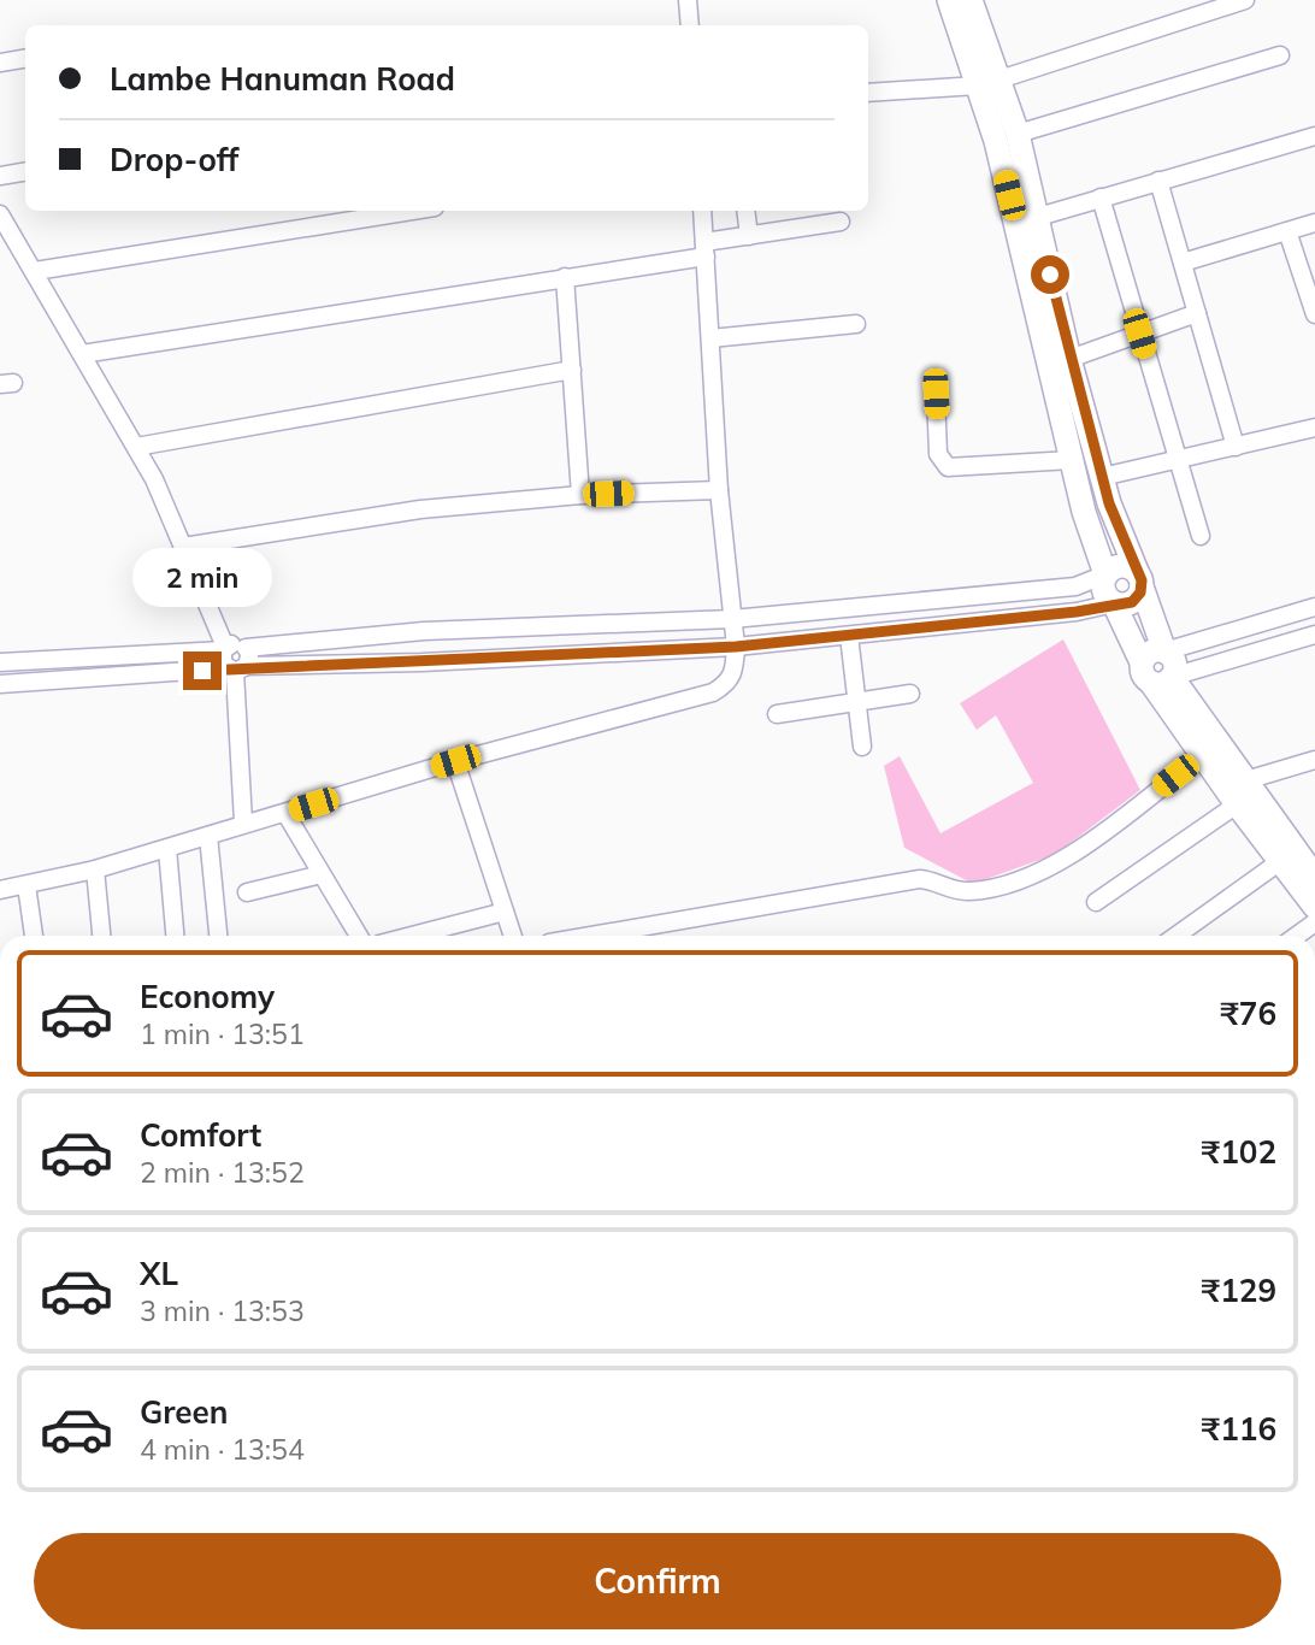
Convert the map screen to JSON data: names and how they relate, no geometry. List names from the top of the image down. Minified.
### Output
{"page":{"banner":["Lambe Hanuman Road","Drop-off"],"bubble":"2 min","list":[{"name":"Economy","note":"1 min · 13:51","value":"₹76"},{"name":"Comfort","note":"2 min · 13:52","value":"₹102"},{"name":"XL","note":"3 min · 13:53","value":"₹129"},{"name":"Green","note":"4 min · 13:54","value":"₹116"}],"buttons":"Confirm"}}
